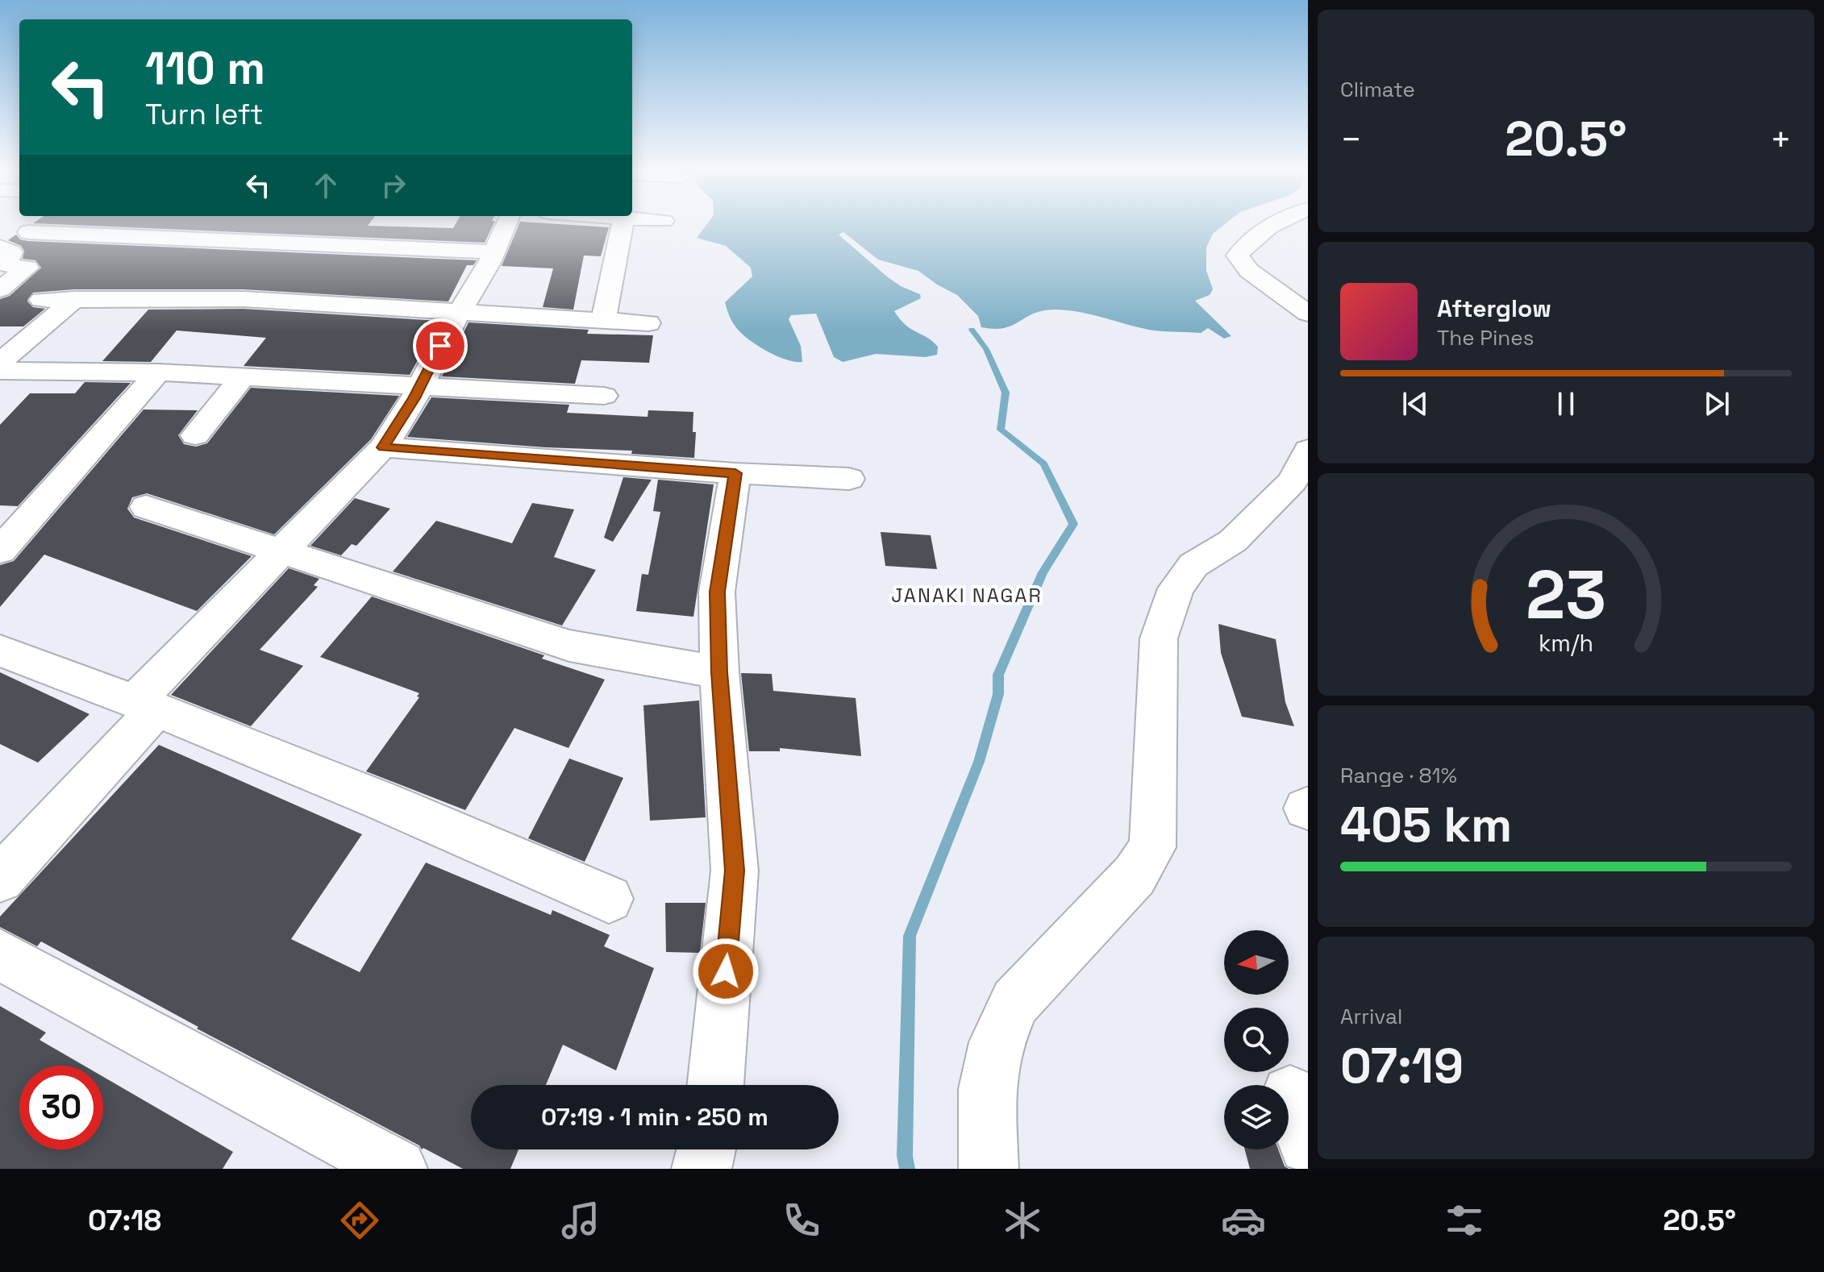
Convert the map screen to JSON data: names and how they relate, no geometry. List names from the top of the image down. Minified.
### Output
{"districts":["JANAKI NAGAR"],"north":"left","page":{"tile":["Climate",["Range · 81%","405 km"],["Arrival","07:19"]],"turn":["110 m","Turn left"],"heat":["−","20.5°","+"],"song":["Afterglow","The Pines"],"limit":"30","trip":"07:19 · 1 min · 250 m","tabs":["07:18","20.5°"],"gauge":["23","km/h"]}}
